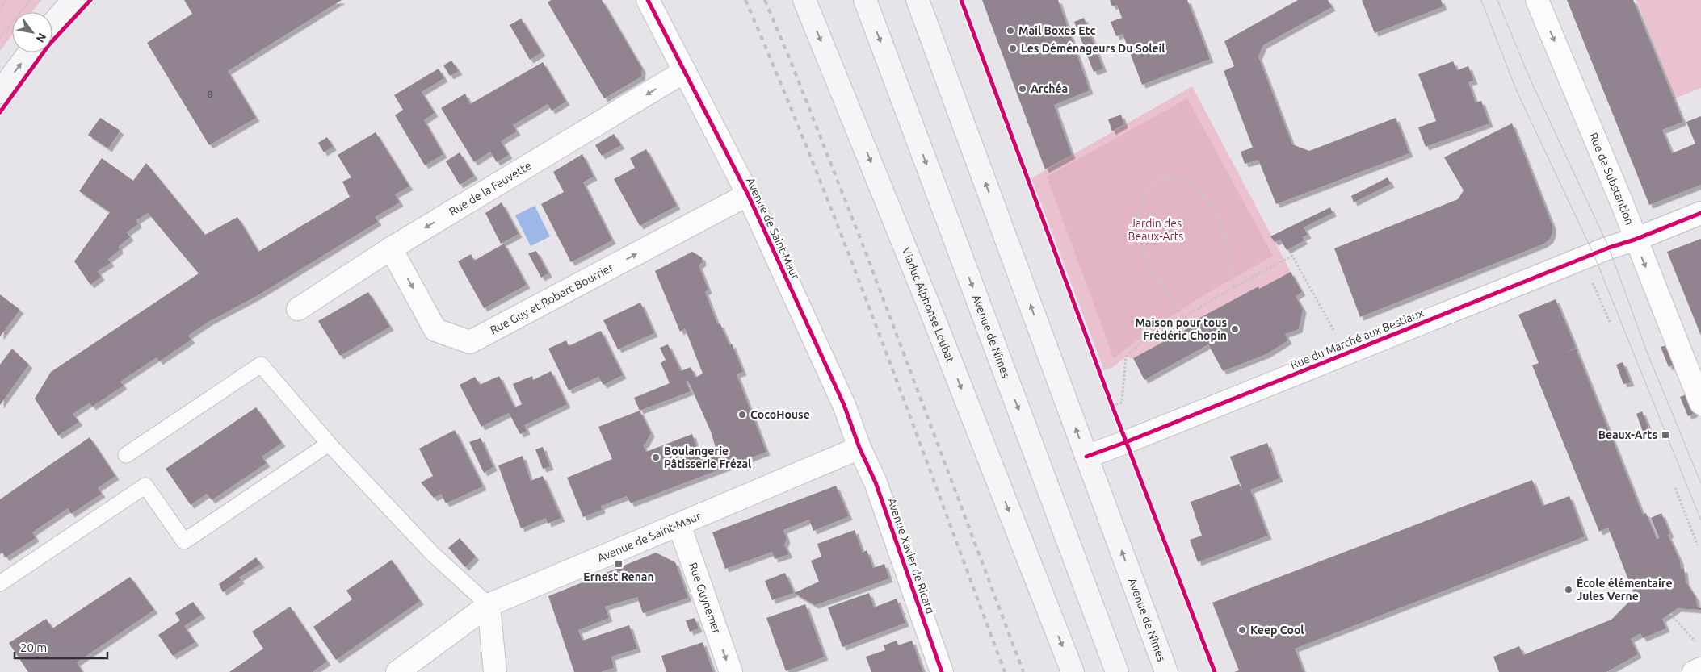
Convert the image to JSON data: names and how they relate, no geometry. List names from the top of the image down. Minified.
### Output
{"streets":{"main road":["Viaduc Alphonse Loubat","Avenue de Nîmes"],"street":["Rue de Substantion","Rue de la Fauvette","Avenue de Saint-Maur","Rue Guy et Robert Bourrier","Rue du Marché aux Bestiaux","Avenue Xavier de Ricard","Rue Guynemer"]},"crossings":[["Rue de Substantion","Rue du Marché aux Bestiaux"],["Rue de la Fauvette","Avenue de Saint-Maur"],["Rue de la Fauvette","Rue Guy et Robert Bourrier"],["Avenue de Saint-Maur","Rue Guy et Robert Bourrier"],["Avenue de Saint-Maur","Avenue Xavier de Ricard"],["Avenue de Saint-Maur","Rue Guynemer"],["Avenue de Nîmes","Rue du Marché aux Bestiaux"]],"one_way":["Rue de Substantion","Rue de la Fauvette","Rue Guy et Robert Bourrier","Viaduc Alphonse Loubat","Rue Guynemer"],"parks":["Jardin des Beaux-Arts"],"places":{"other":["Mail Boxes Etc","Les Déménageurs Du Soleil","Archéa","Maison pour tous Frédéric Chopin","CocoHouse","Boulangerie Pâtisserie Frézal","École élémentaire Jules Verne","Keep Cool"],"transit":["Beaux-Arts","Ernest Renan"]},"house_numbers":["8"],"scale_bar":"20 m","north":"bottom right"}
